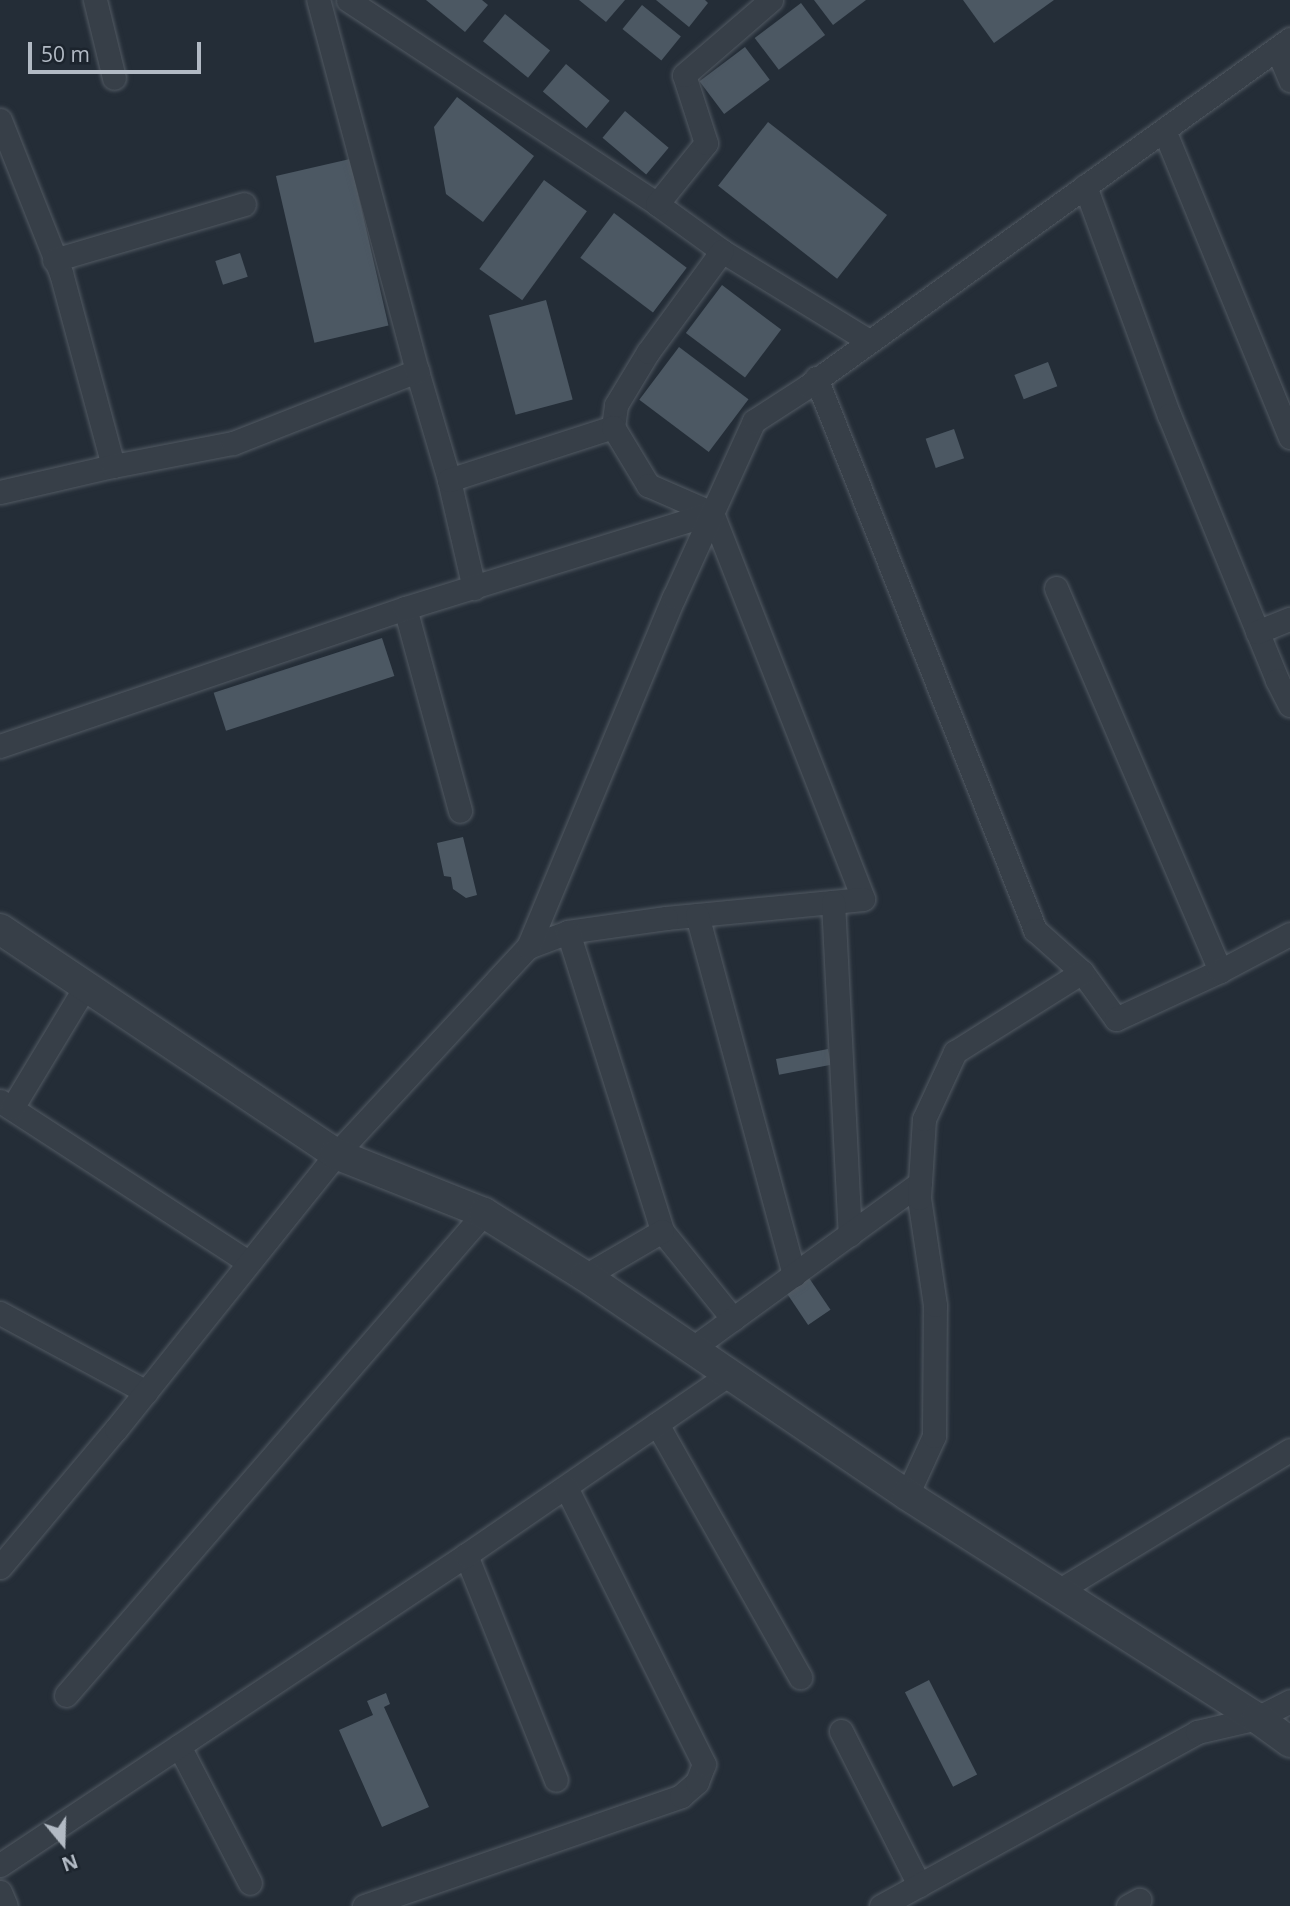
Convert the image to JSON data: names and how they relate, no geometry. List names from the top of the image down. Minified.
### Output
{"scale_bar":"50 m","north":"bottom"}
